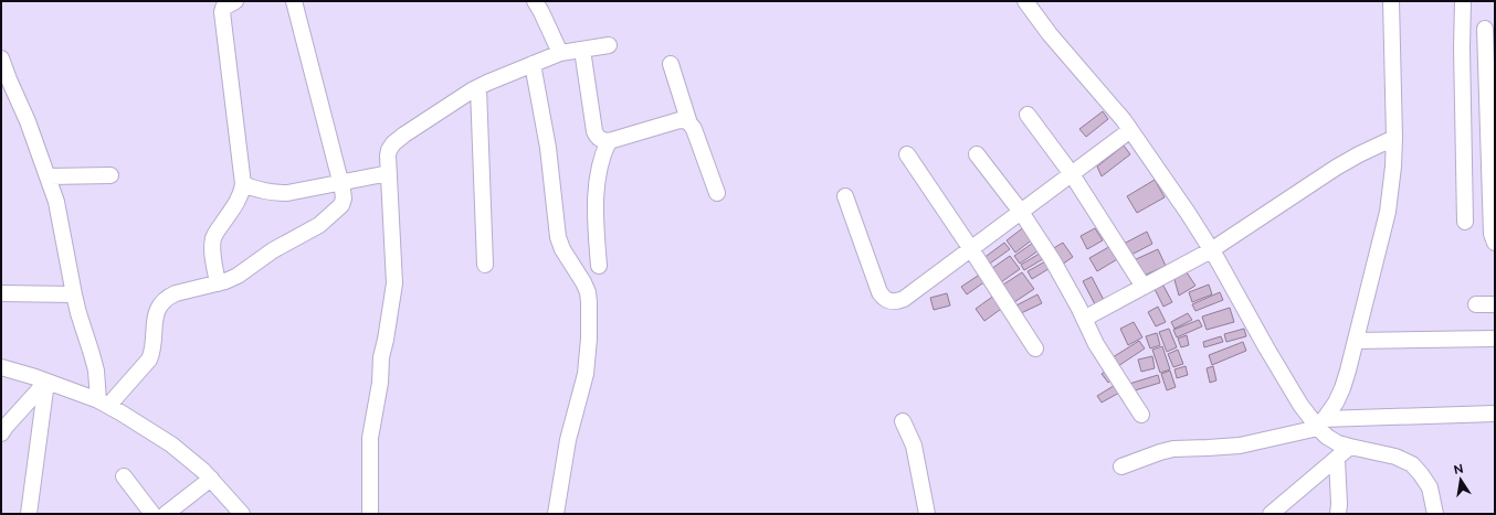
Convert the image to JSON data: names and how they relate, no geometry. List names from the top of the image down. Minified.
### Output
{"north":"top"}
